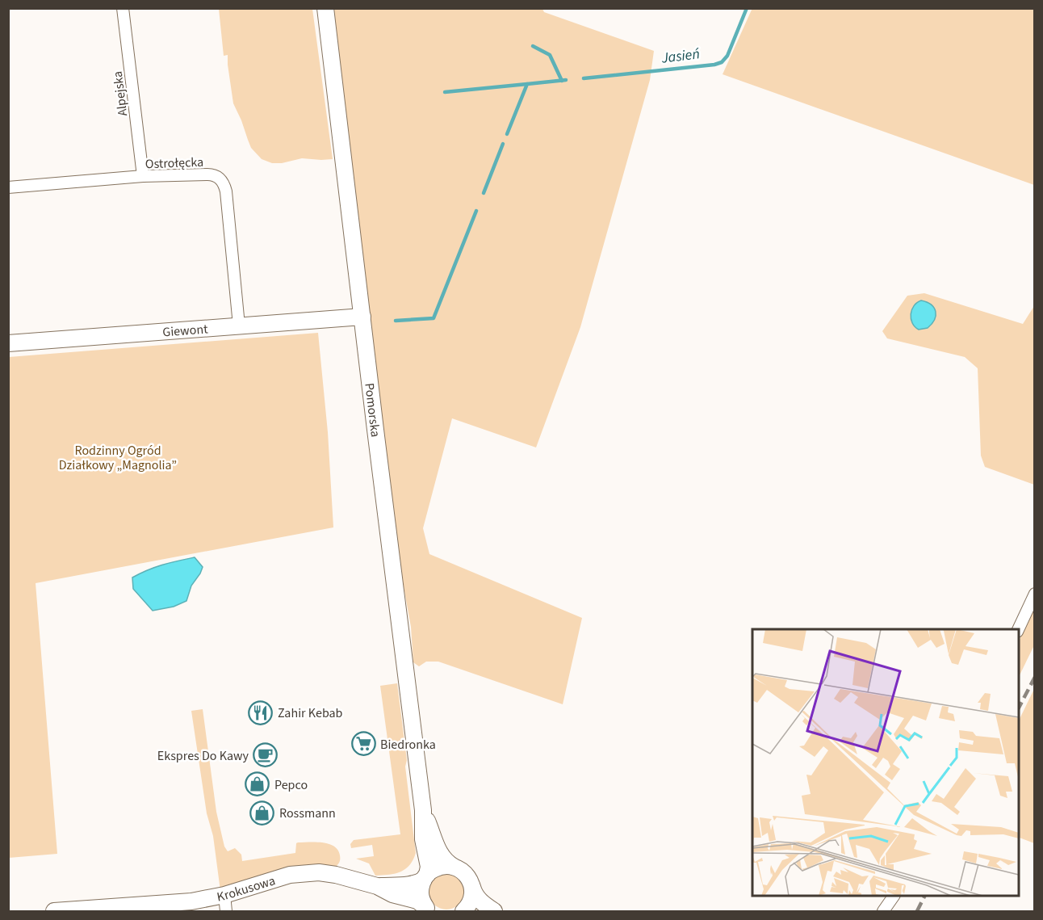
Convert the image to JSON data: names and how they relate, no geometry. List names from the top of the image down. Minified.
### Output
{"streets":{"street":["Alpejska","Ostrołęcka","Giewont","Pomorska","Krokusowa"]},"crossings":[["Alpejska","Ostrołęcka"],["Ostrołęcka","Giewont"],["Giewont","Pomorska"],["Pomorska","Krokusowa"]],"water":["Jasień"],"parks":["Rodzinny Ogród Działkowy „Magnolia”"],"places":{"restaurant":["Zahir Kebab"],"supermarket":["Biedronka"],"cafe":["Ekspres Do Kawy"],"shop":["Pepco","Rossmann"]}}
